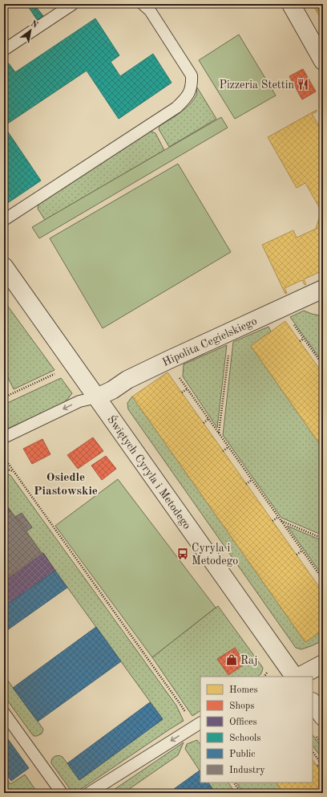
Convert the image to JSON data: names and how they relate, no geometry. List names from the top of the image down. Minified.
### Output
{"streets":{"street":["Hipolita Cegielskiego","Świętych Cyryla i Metodego"]},"crossings":[["Hipolita Cegielskiego","Świętych Cyryla i Metodego"]],"districts":["Osiedle Piastowskie"],"places":{"restaurant":["Pizzeria Stettin"],"bus stop":["Cyryla i Metodego"],"shop":["Raj"]},"legend":["Homes","Shops","Offices","Schools","Public","Industry"],"north":"top right"}
